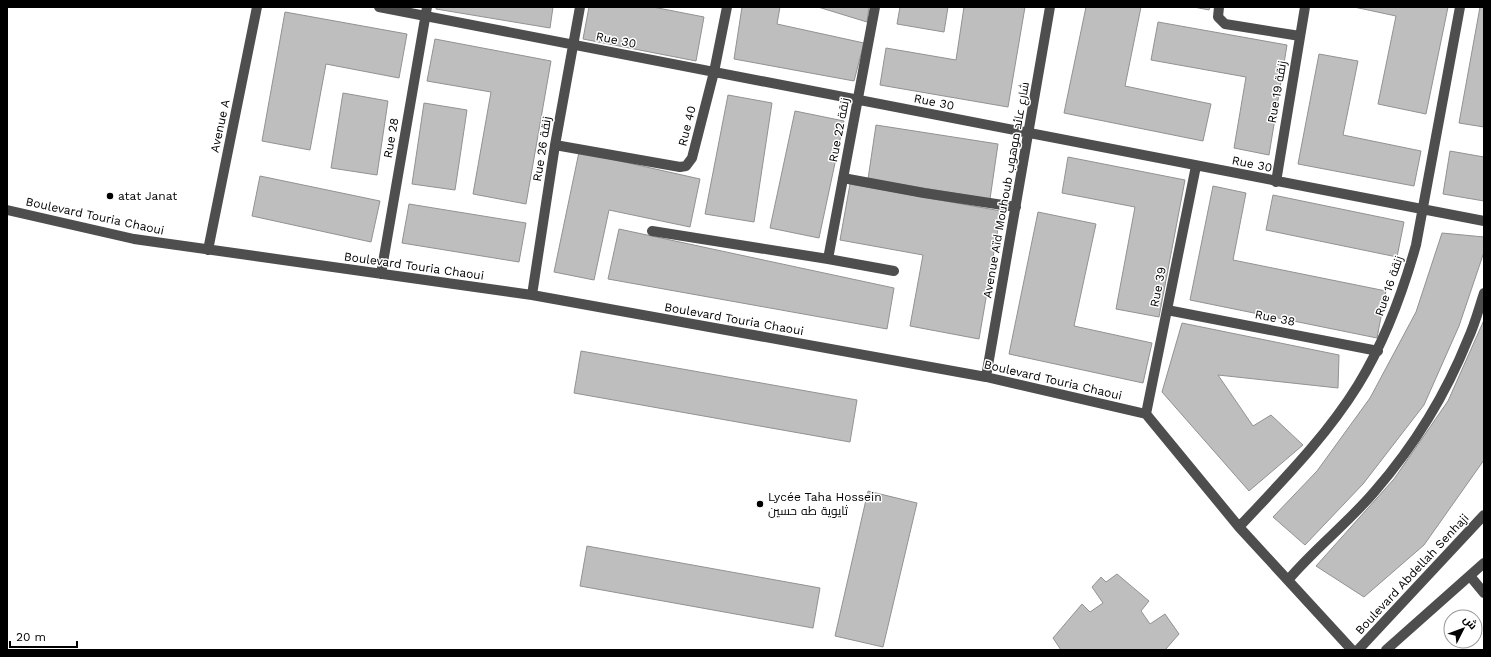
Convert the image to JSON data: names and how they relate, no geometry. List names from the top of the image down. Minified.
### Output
{"streets":{"street":["Rue 30","Rue 19 زنقة","Avenue A","Rue 40","Rue 22 زنقة","Rue 28","Rue 26 زنقة","Avenue Aïd Mouhoub شارع عائد موهوب","Boulevard Touria Chaoui","Rue 16 زنقة","Rue 39","Rue 38","Boulevard Abdellah Senhaji"]},"crossings":[["Rue 30","Rue 19 زنقة"],["Rue 30","Rue 40"],["Rue 30","Rue 22 زنقة"],["Rue 30","Rue 28"],["Rue 30","Rue 26 زنقة"],["Rue 30","Avenue Aïd Mouhoub شارع عائد موهوب"],["Rue 30","Rue 16 زنقة"],["Rue 30","Rue 39"],["Avenue A","Boulevard Touria Chaoui"],["Rue 40","Rue 26 زنقة"],["Rue 28","Boulevard Touria Chaoui"],["Rue 26 زنقة","Boulevard Touria Chaoui"],["Avenue Aïd Mouhoub شارع عائد موهوب","Boulevard Touria Chaoui"],["Boulevard Touria Chaoui","Rue 39"],["Rue 16 زنقة","Rue 38"],["Rue 39","Rue 38"]],"places":["atat Janat","Lycée Taha Hossein ثايوية طه حسين"],"scale_bar":"20 m","north":"top right"}
